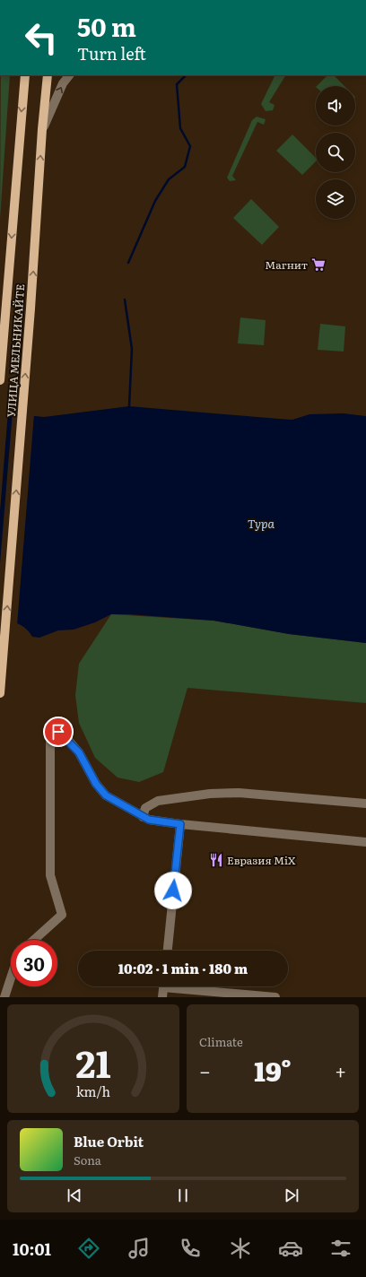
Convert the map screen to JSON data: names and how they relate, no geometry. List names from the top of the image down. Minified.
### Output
{"streets":{"main road":["УЛИЦА МЕЛЬНИКАЙТЕ"]},"water":["Тура"],"places":{"supermarket":["Магнит"],"restaurant":["Евразия MiX"]},"page":{"turn":["50 m","Turn left"],"limit":"30","trip":"10:02 · 1 min · 180 m","tile":"Climate","heat":["−","19°","+"],"song":["Blue Orbit","Sona"],"tabs":"10:01","gauge":["21","km/h"]}}
